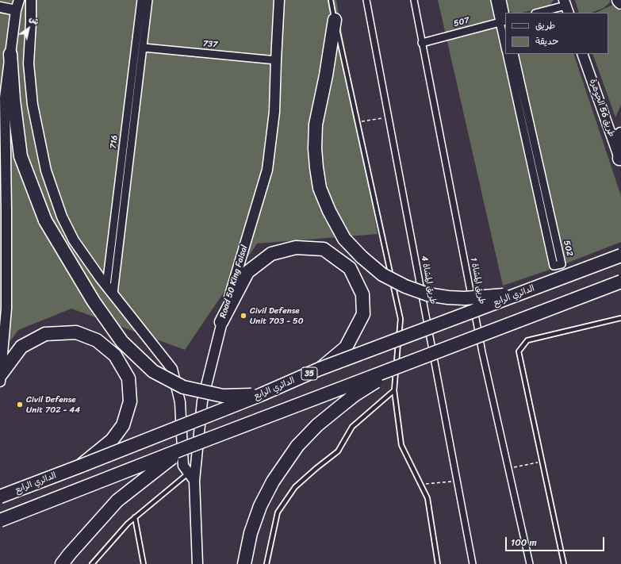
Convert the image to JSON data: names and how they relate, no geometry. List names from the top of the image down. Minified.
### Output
{"streets":{"highway":["الدائري الرابع","35"],"main road":["طريق 56 الجوهرة","Road 50 King Faisal"],"street":["507","737","716","502","طريق المشاة 4","طريق المشاة 1"]},"crossings":[["507","502"],["507","طريق المشاة 1"],["737","Road 50 King Faisal"]],"places":["Civil Defense Unit 703 - 50","Civil Defense Unit 702 - 44"],"legend":["طريق","حديقة"],"scale_bar":"100 m","north":"top right"}
